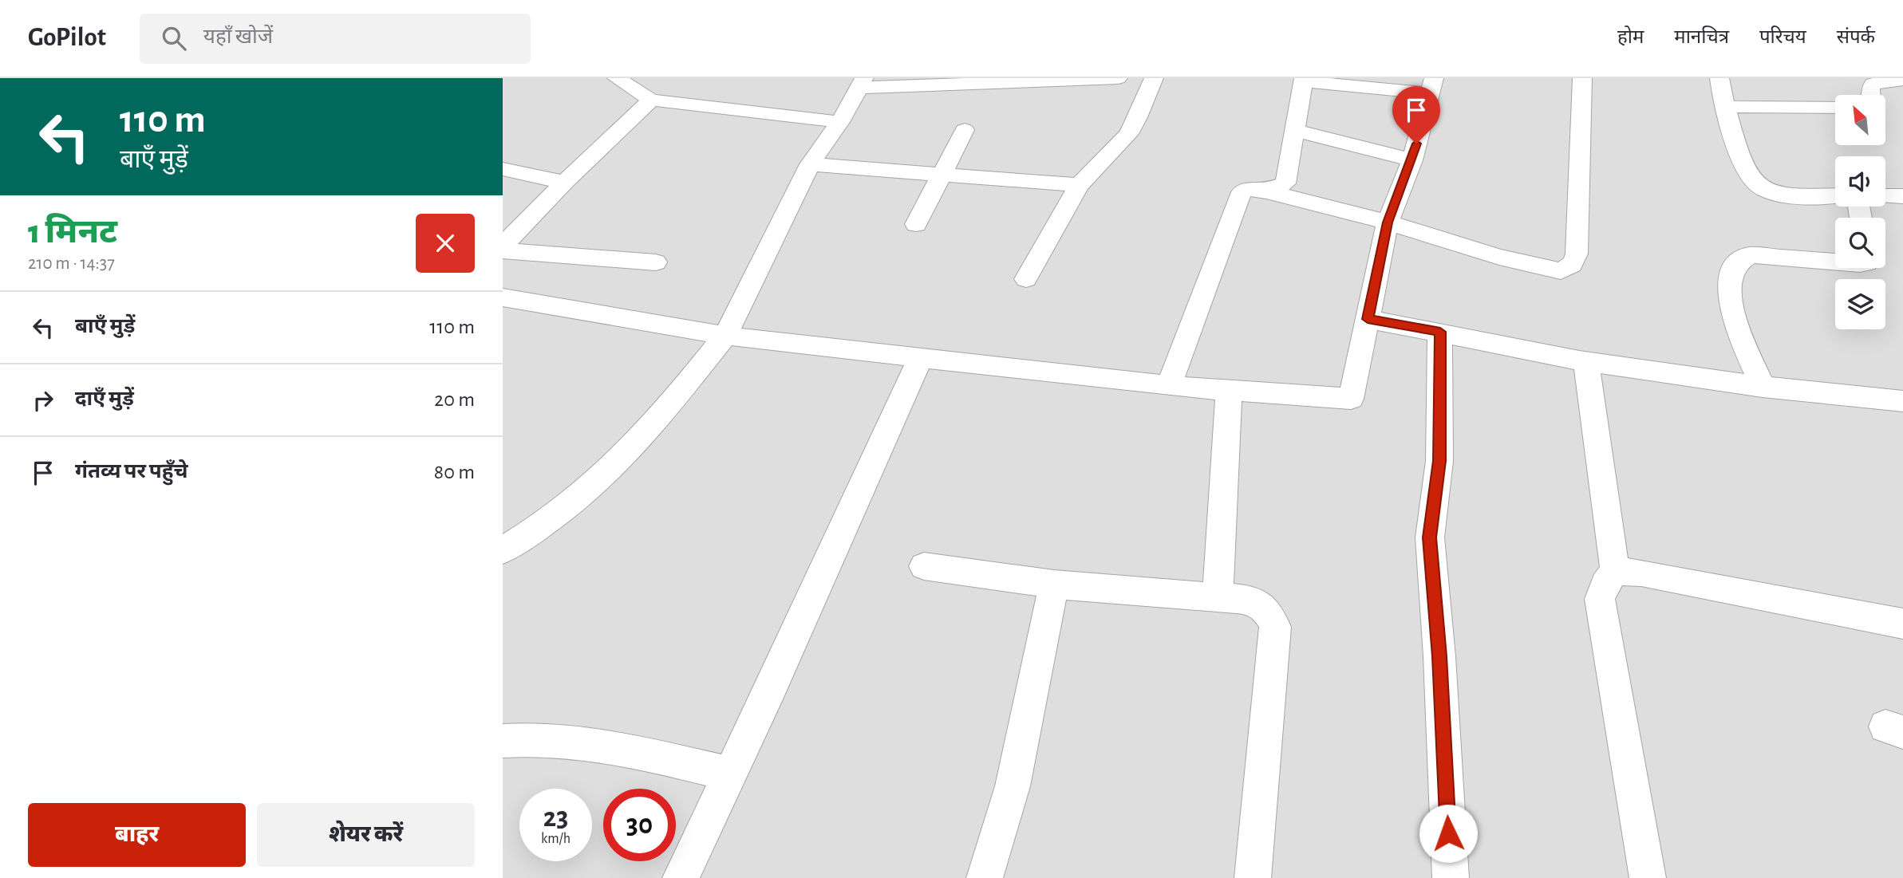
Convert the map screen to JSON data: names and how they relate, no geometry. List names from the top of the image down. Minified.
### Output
{"north":"top left","page":{"header":"GoPilot","search":"यहाँ खोजें","nav":["होम","मानचित्र","परिचय","संपर्क"],"turn":["110 m","बाएँ मुड़ें"],"heading":["1 मिनट","210 m · 14:37"],"list":[{"name":"बाएँ मुड़ें","value":"110 m"},{"name":"दाएँ मुड़ें","value":"20 m"},{"name":"गंतव्य पर पहुँचे","value":"80 m"}],"speed":"23 km/h","limit":"30","buttons":["बाहर","शेयर करें"]}}
